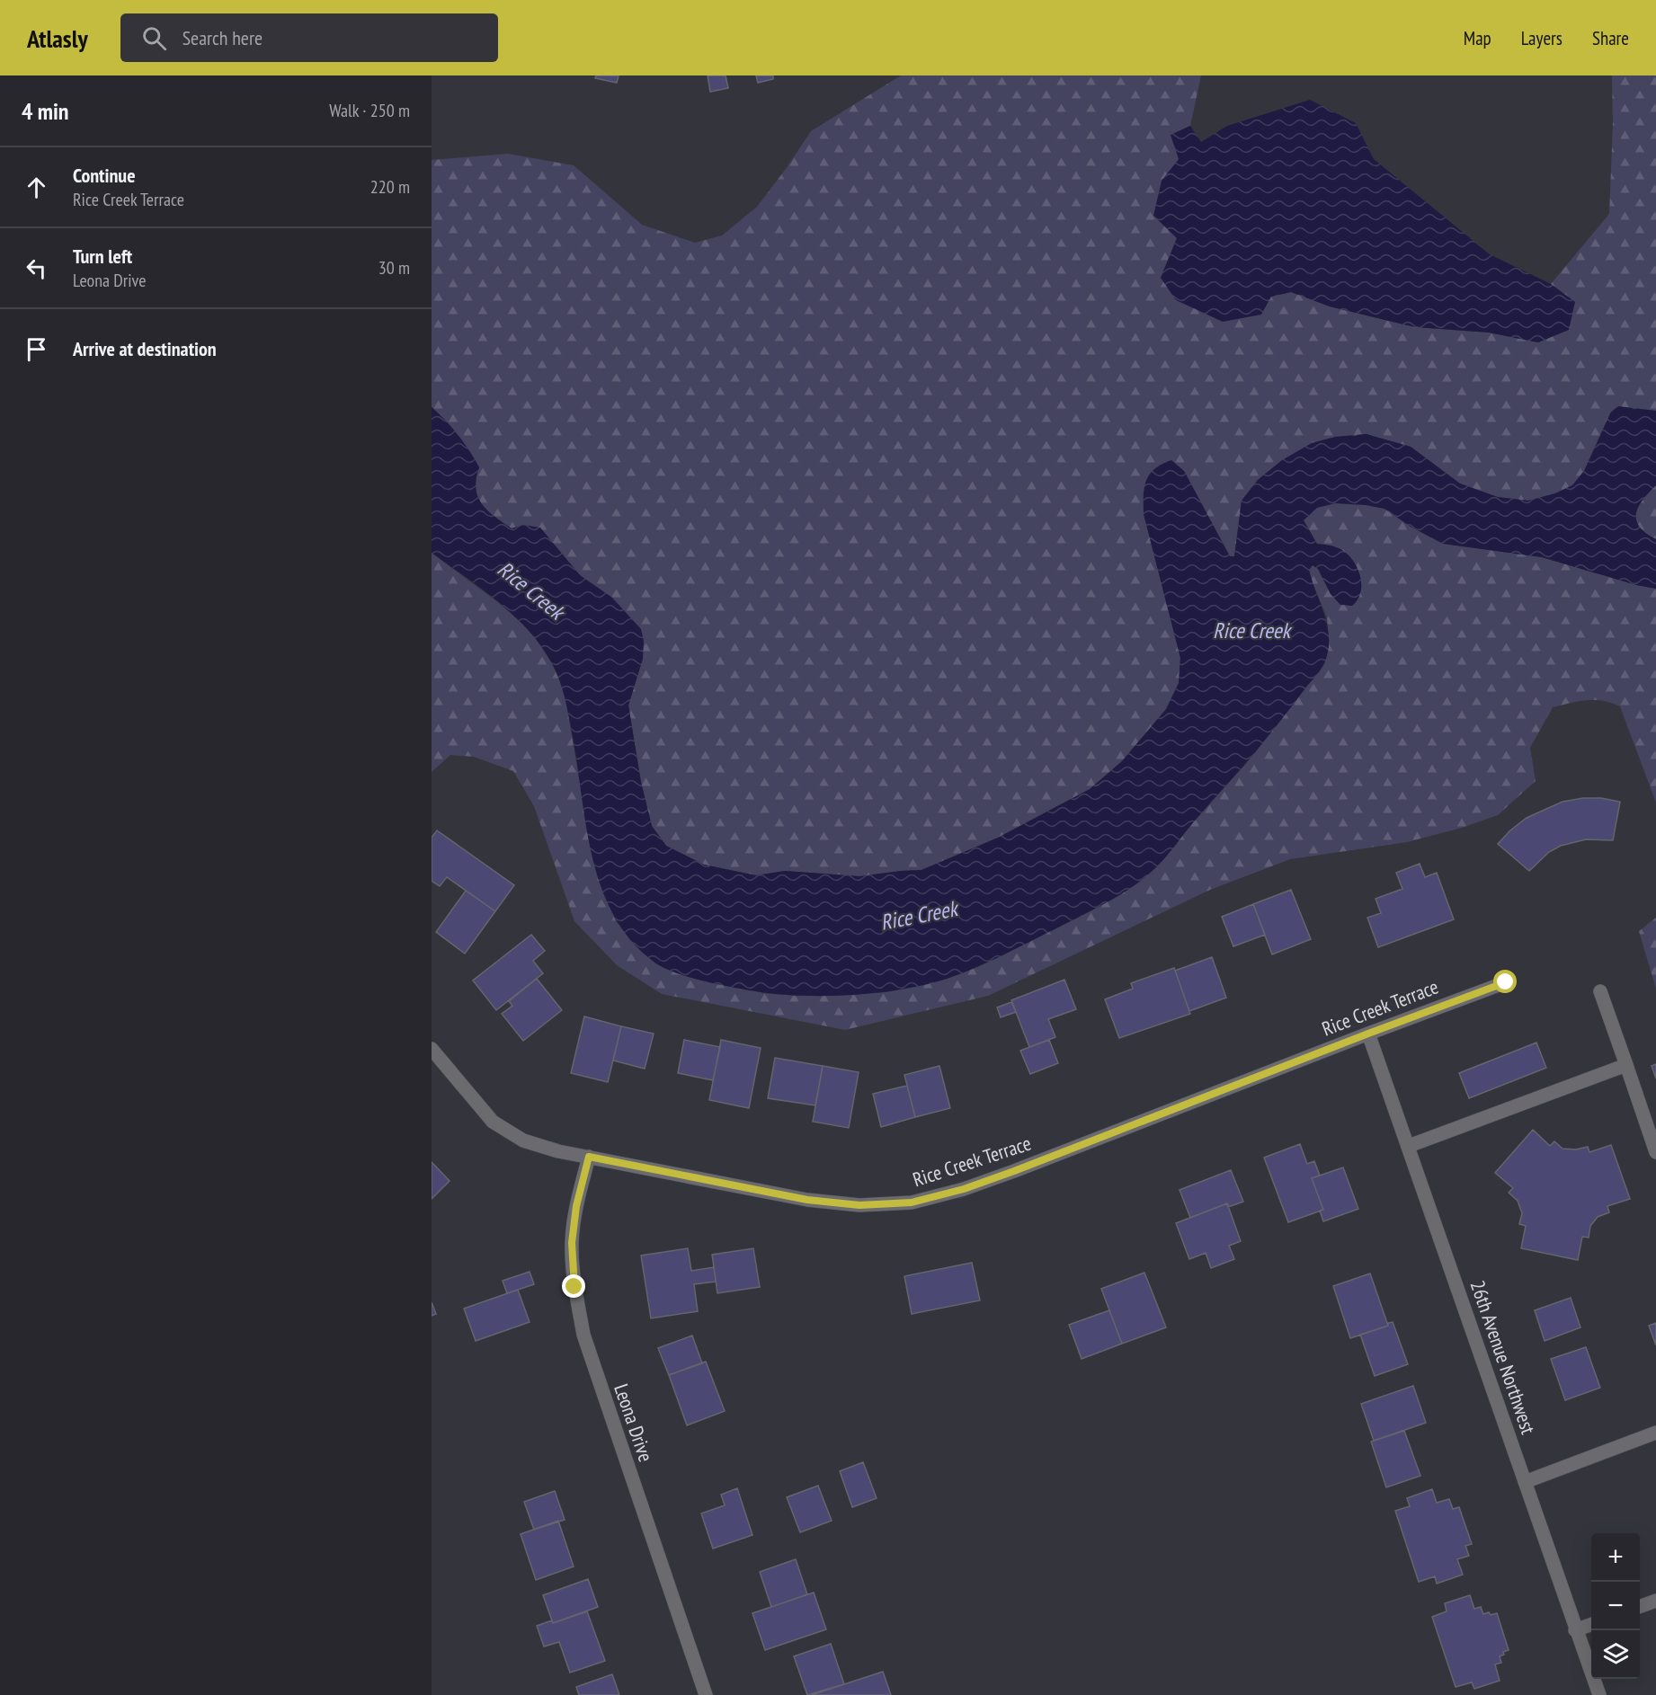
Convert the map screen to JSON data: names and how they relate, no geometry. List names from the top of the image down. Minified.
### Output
{"streets":{"street":["Rice Creek Terrace","26th Avenue Northwest","Leona Drive"]},"crossings":[["Rice Creek Terrace","26th Avenue Northwest"],["Rice Creek Terrace","Leona Drive"]],"water":["Rice Creek"],"page":{"header":"Atlasly","search":"Search here","nav":["Map","Layers","Share"],"heading":["4 min","Walk · 250 m"],"list":[["Continue","Rice Creek Terrace","220 m"],["Turn left","Leona Drive","30 m"],"Arrive at destination"],"map_buttons":["+","−"]}}
